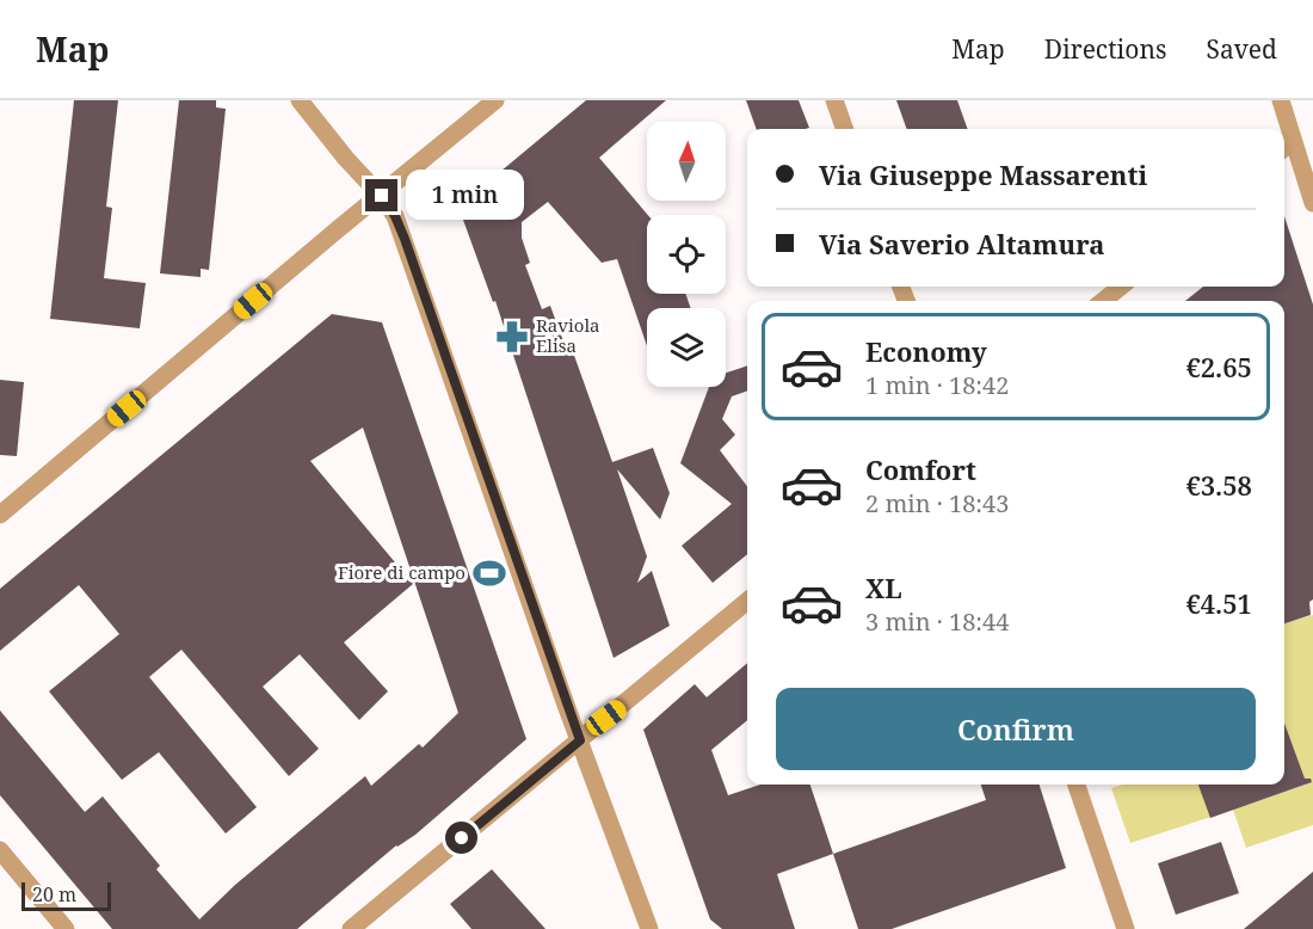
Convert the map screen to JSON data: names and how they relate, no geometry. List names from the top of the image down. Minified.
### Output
{"places":{"pharmacy":["Raviola Elisa"],"sports":["Fiore di campo"]},"scale_bar":"20 m","north":"top","page":{"header":"Map","nav":["Map","Directions","Saved"],"banner":["Via Giuseppe Massarenti","Via Saverio Altamura"],"bubble":"1 min","list":[{"name":"Economy","note":"1 min · 18:42","value":"€2.65"},{"name":"Comfort","note":"2 min · 18:43","value":"€3.58"},{"name":"XL","note":"3 min · 18:44","value":"€4.51"}],"buttons":"Confirm","scale":"20 m"}}
